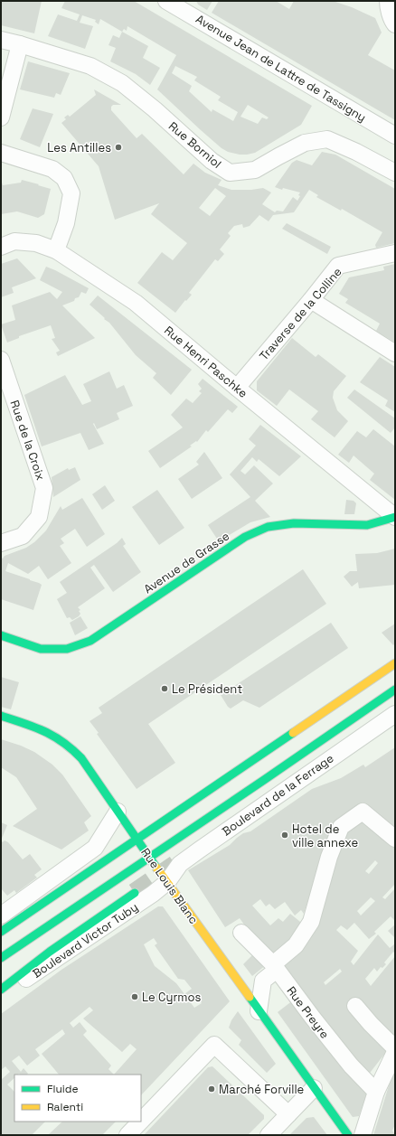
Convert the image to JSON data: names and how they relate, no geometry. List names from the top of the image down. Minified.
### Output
{"streets":{"main road":["Avenue de Grasse","Rue Louis Blanc"],"street":["Avenue Jean de Lattre de Tassigny","Rue Borniol","Traverse de la Colline","Rue Henri Paschke","Rue de la Croix","Boulevard de la Ferrage","Boulevard Victor Tuby","Rue Preyre"]},"crossings":[["Traverse de la Colline","Rue Henri Paschke"],["Rue Henri Paschke","Avenue de Grasse"],["Boulevard de la Ferrage","Rue Louis Blanc"],["Boulevard de la Ferrage","Boulevard Victor Tuby"],["Rue Louis Blanc","Boulevard Victor Tuby"]],"places":["Les Antilles","Le Président","Hotel de ville annexe","Le Cyrmos","Marché Forville"],"legend":["Fluide","Ralenti"]}
